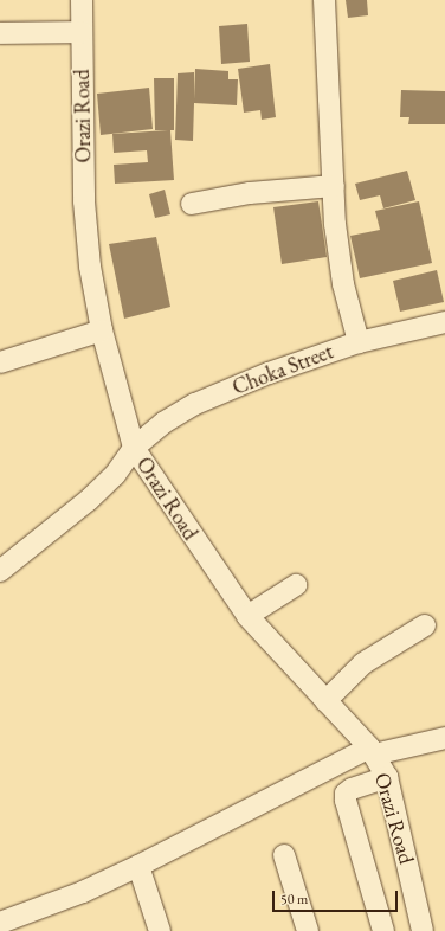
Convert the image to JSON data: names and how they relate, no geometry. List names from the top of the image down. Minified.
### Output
{"streets":{"street":["Orazi Road","Choka Street"]},"crossings":[["Orazi Road","Choka Street"]],"scale_bar":"50 m"}
